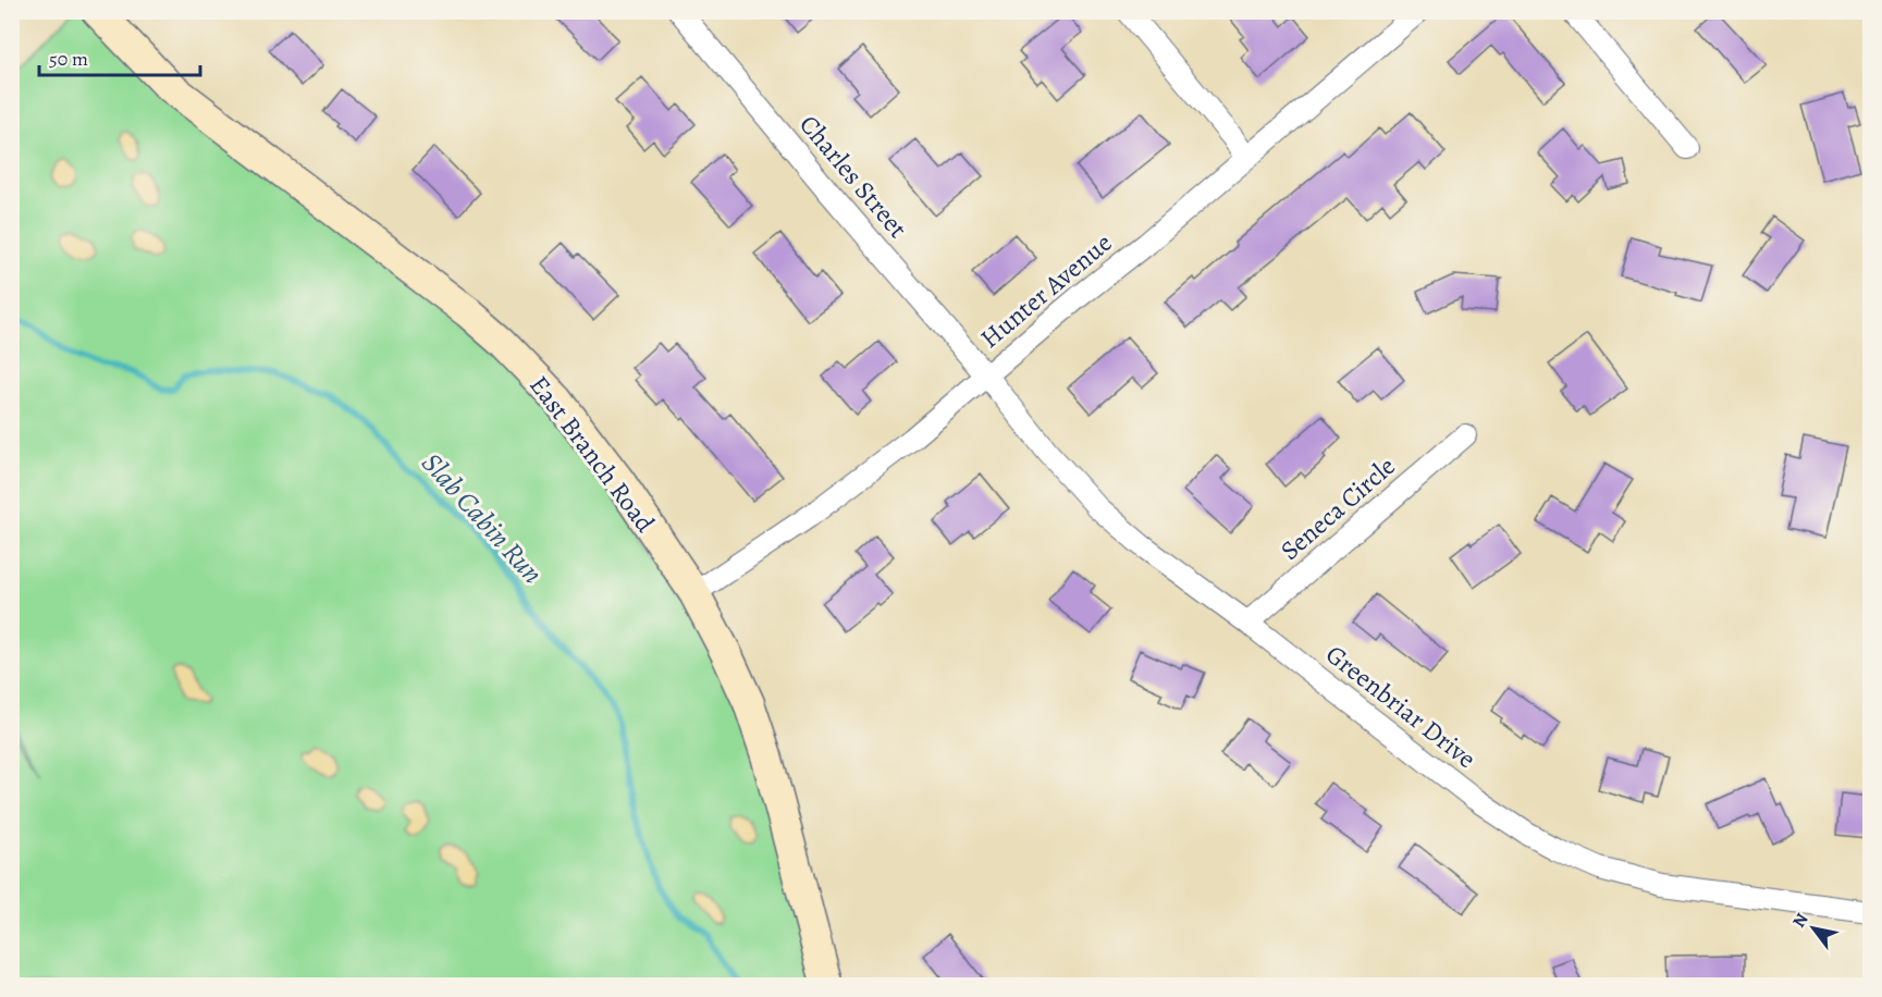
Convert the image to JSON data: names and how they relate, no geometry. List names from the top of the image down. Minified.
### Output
{"streets":{"main road":["East Branch Road"],"street":["Charles Street","Hunter Avenue","Seneca Circle","Greenbriar Drive"]},"crossings":[["Charles Street","Hunter Avenue"],["Charles Street","Greenbriar Drive"],["Hunter Avenue","East Branch Road"],["Hunter Avenue","Greenbriar Drive"],["Seneca Circle","Greenbriar Drive"]],"water":["Slab Cabin Run"],"scale_bar":"50 m","north":"top left"}
